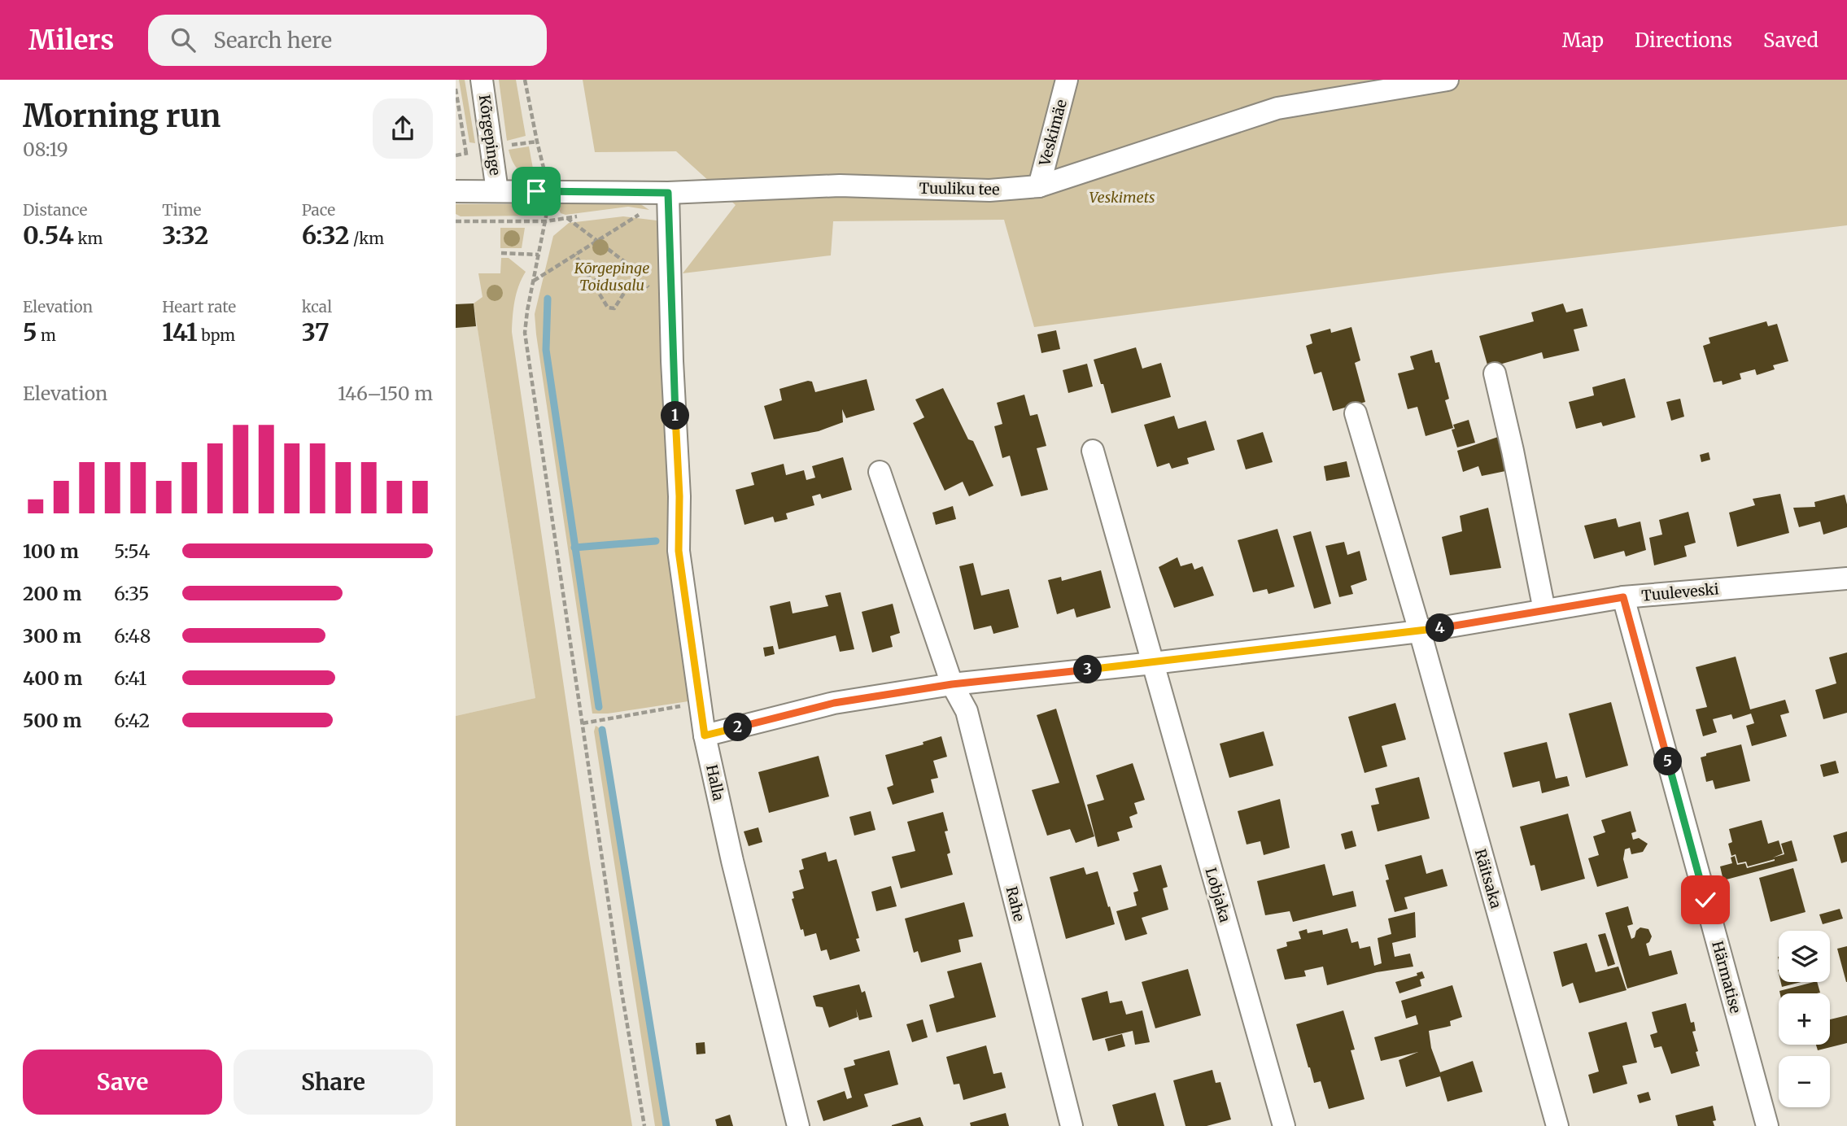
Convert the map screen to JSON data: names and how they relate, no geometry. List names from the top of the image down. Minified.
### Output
{"streets":{"street":["Veskimäe","Kõrgepinge","Tuuliku tee","Tuuleveski","Halla","Räitsaka","Lobjaka","Rahe","Härmatise"]},"crossings":[["Veskimäe","Tuuliku tee"],["Kõrgepinge","Tuuliku tee"],["Tuuliku tee","Halla"],["Tuuleveski","Halla"],["Tuuleveski","Räitsaka"],["Tuuleveski","Lobjaka"],["Tuuleveski","Rahe"],["Tuuleveski","Härmatise"]],"parks":["Veskimets","Kõrgepinge Toidusalu"],"page":{"header":"Milers","search":"Search here","nav":["Map","Directions","Saved"],"heading":["Morning run","08:19"],"stats":[["Distance","0.54 km"],["Time","3:32"],["Pace","6:32 /km"],["Elevation","5 m"],["Heart rate","141 bpm"],["kcal","37"]],"chart":["Elevation","146–150 m"],"pins":["1","4","3","2","5"],"list":[{"name":"100 m","note":"5:54"},{"name":"200 m","note":"6:35"},{"name":"300 m","note":"6:48"},{"name":"400 m","note":"6:41"},{"name":"500 m","note":"6:42"}],"map_buttons":["+","−"],"buttons":["Save","Share"]}}
